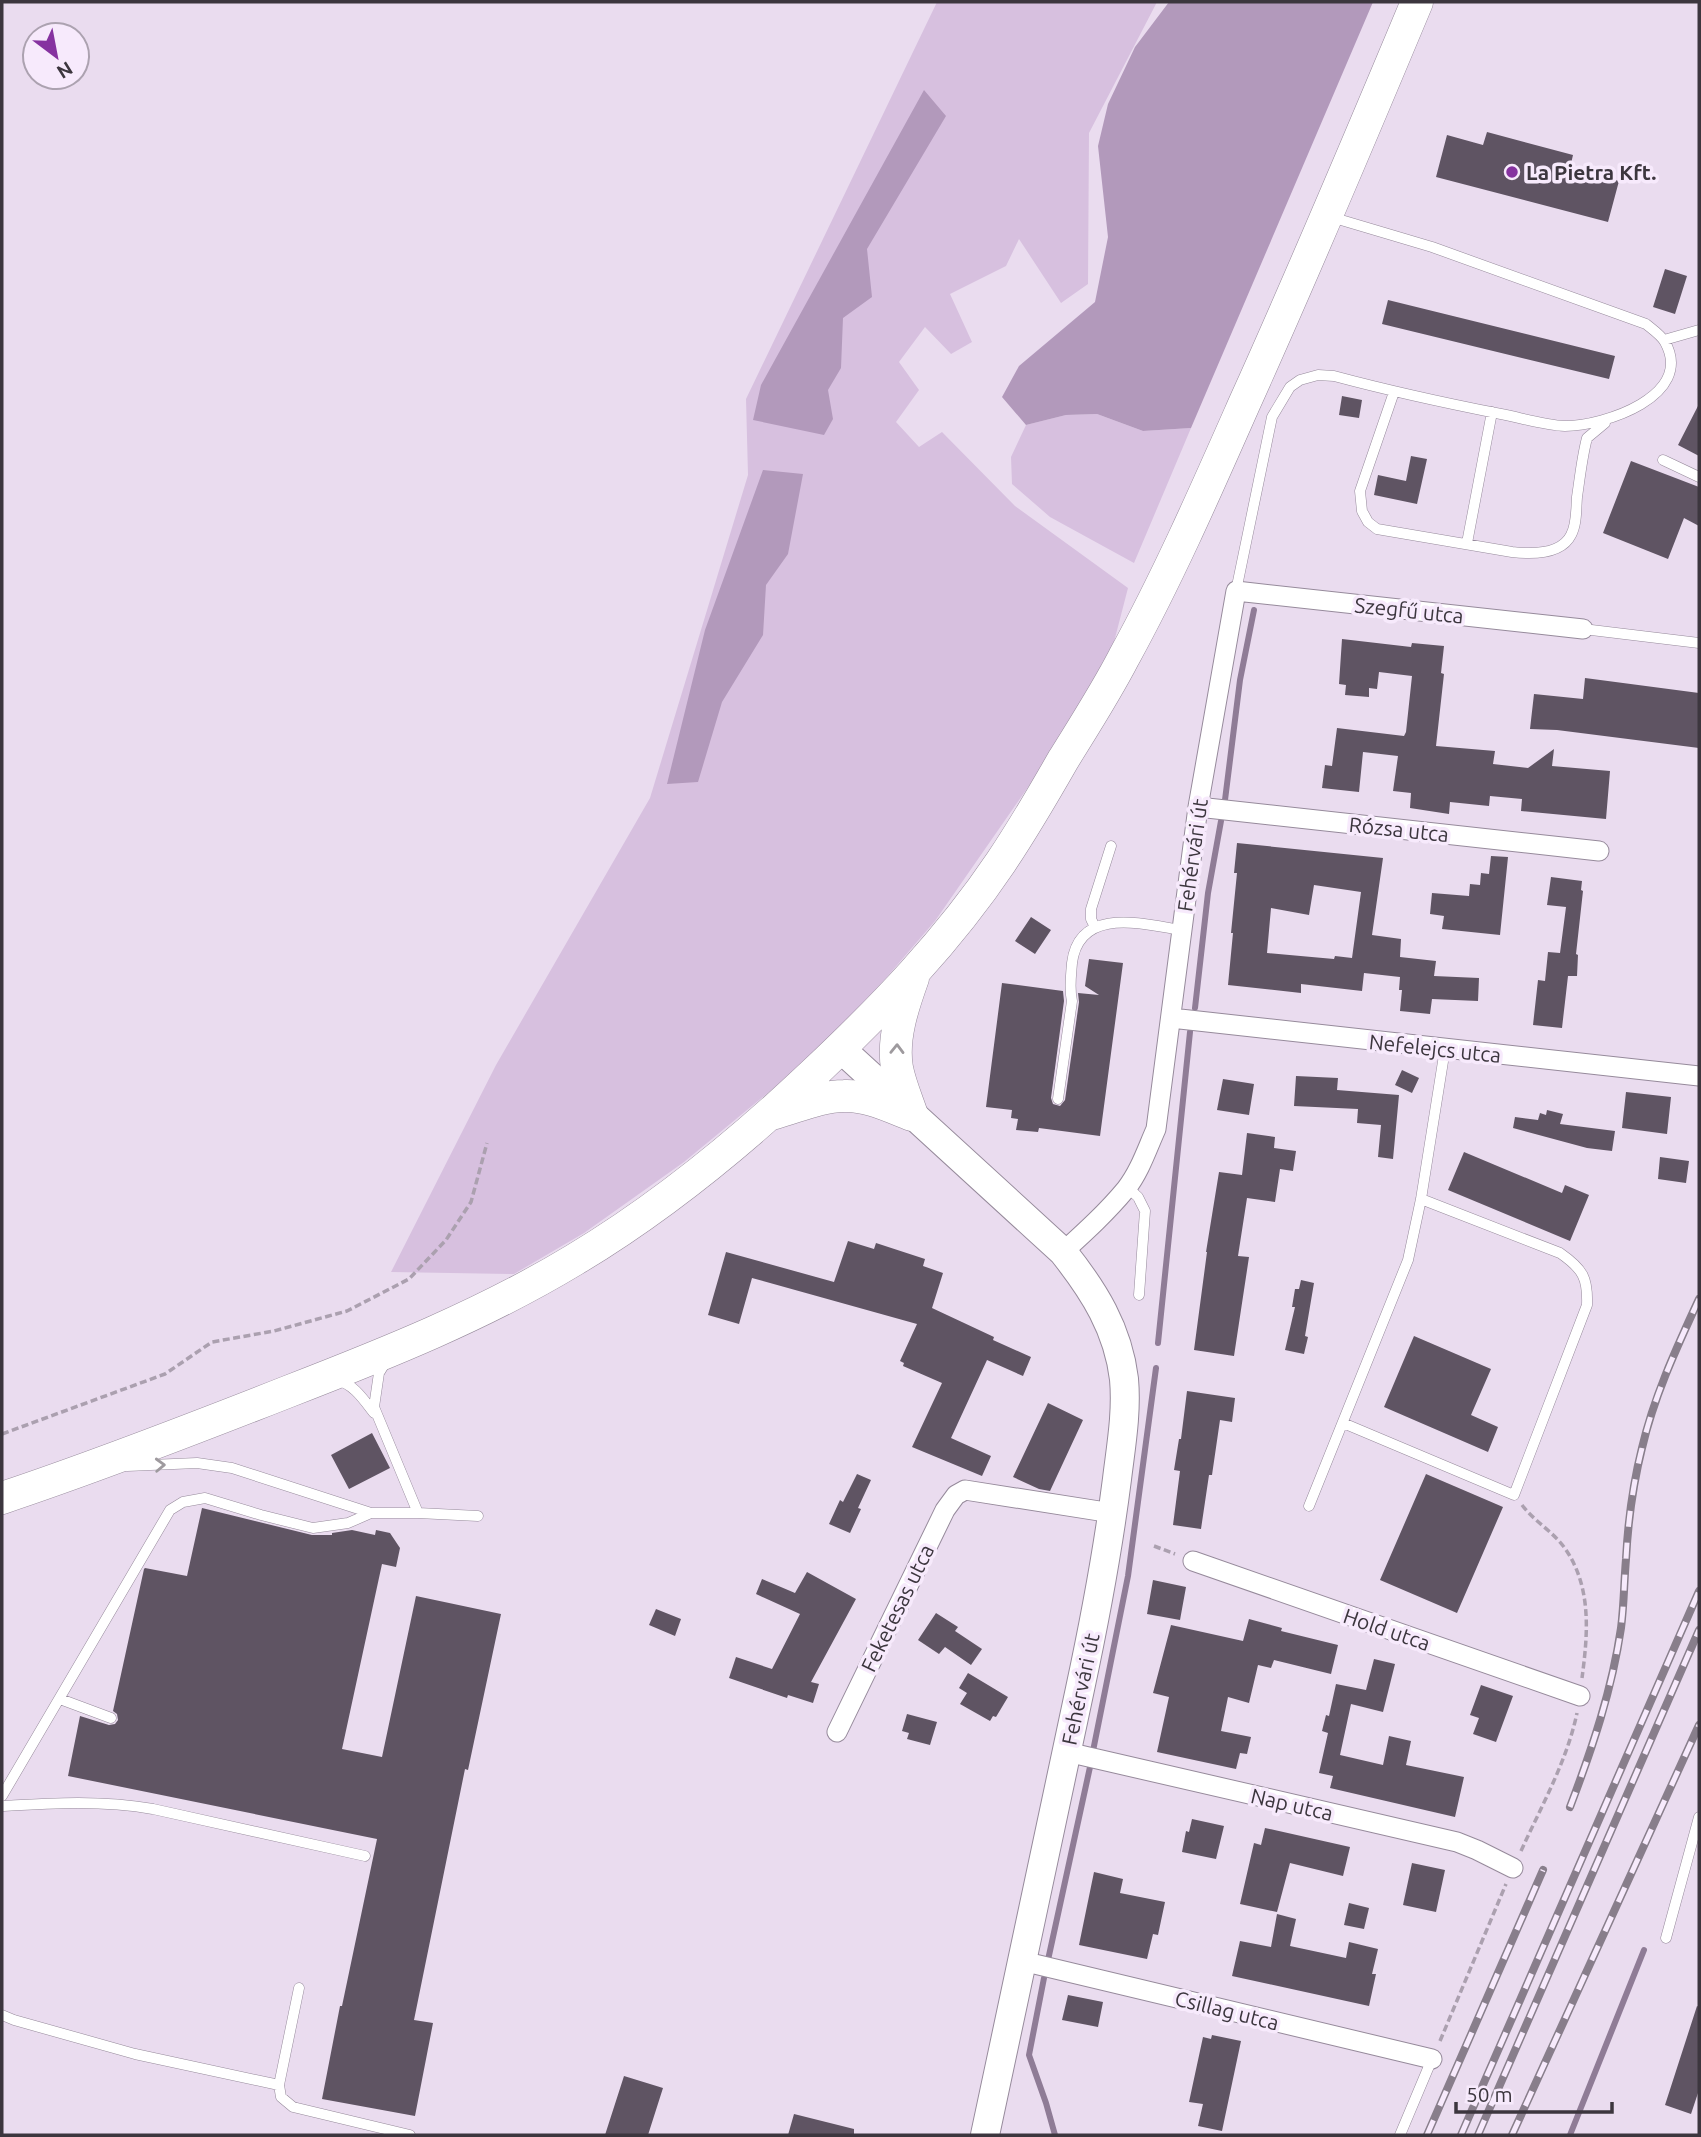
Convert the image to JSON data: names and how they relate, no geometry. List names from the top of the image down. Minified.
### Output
{"streets":{"main road":["Fehérvári út"],"street":["Szegfű utca","Rózsa utca","Nefelejcs utca","Feketesas utca","Hold utca","Nap utca","Csillag utca"]},"crossings":[["Szegfű utca","Fehérvári út"],["Rózsa utca","Fehérvári út"],["Fehérvári út","Nefelejcs utca"],["Fehérvári út","Feketesas utca"],["Fehérvári út","Nap utca"],["Fehérvári út","Csillag utca"]],"places":["La Pietra Kft."],"scale_bar":"50 m","north":"bottom right"}
